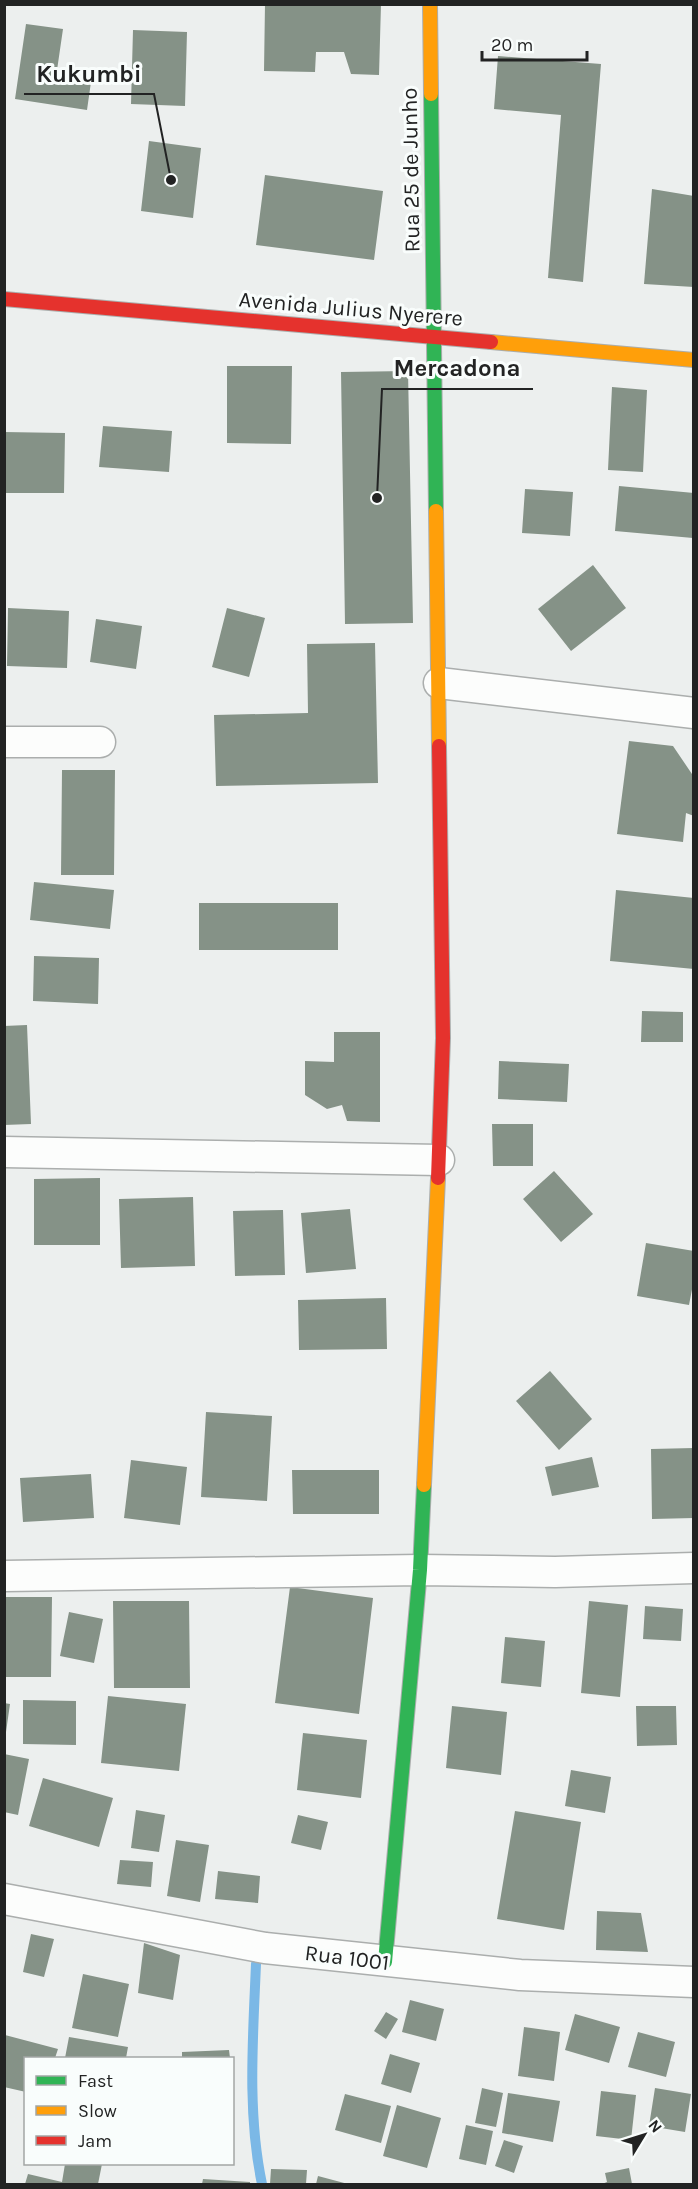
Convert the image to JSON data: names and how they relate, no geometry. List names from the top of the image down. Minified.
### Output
{"streets":{"street":["Rua 25 de Junho","Avenida Julius Nyerere","Rua 1001"]},"crossings":[["Rua 25 de Junho","Avenida Julius Nyerere"],["Rua 25 de Junho","Rua 1001"]],"places":["Kukumbi","Mercadona"],"legend":["Fast","Slow","Jam"],"scale_bar":"20 m","north":"top right"}
